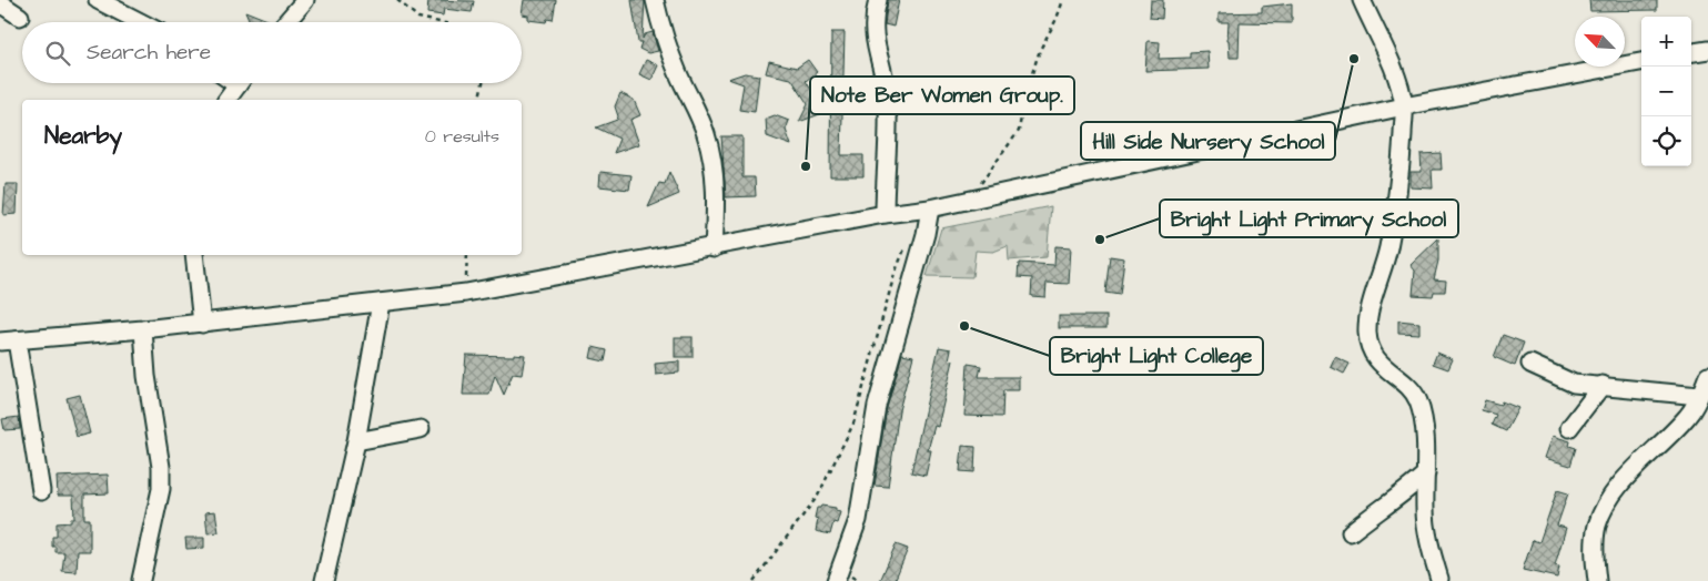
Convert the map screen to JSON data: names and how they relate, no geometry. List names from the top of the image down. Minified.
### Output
{"places":["Hill Side Nursery School","Note Ber Women Group.","Bright Light Primary School","Bright Light College"],"north":"top left","page":{"map_buttons":["+","−"],"search":"Search here","heading":["Nearby","0 results"]}}
